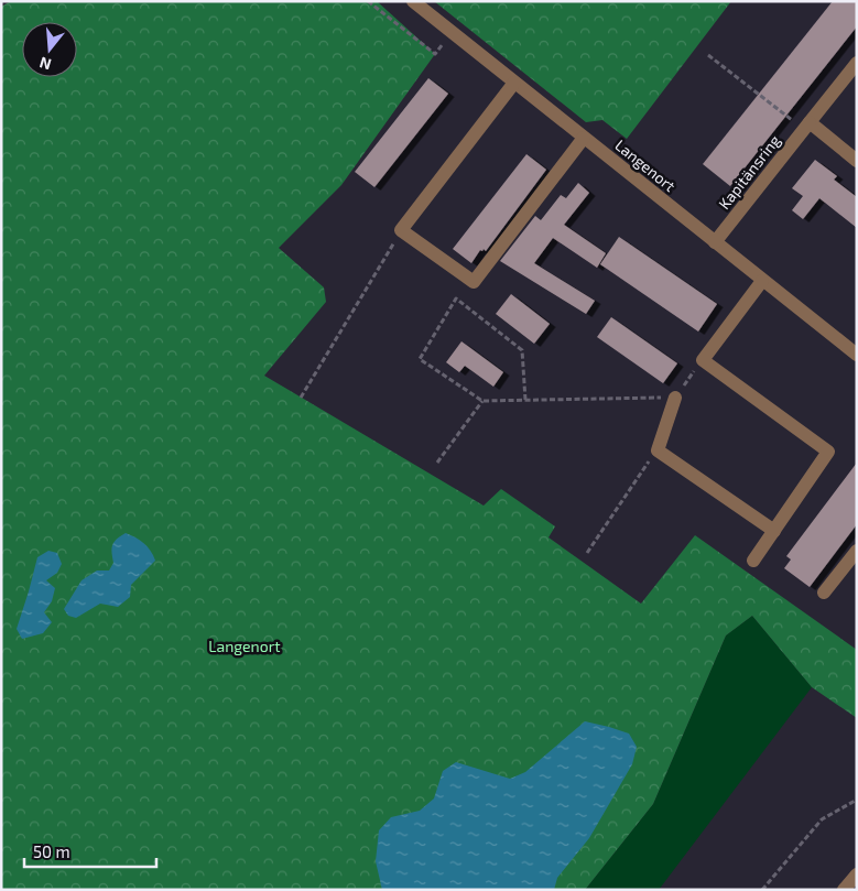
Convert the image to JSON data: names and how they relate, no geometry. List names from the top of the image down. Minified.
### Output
{"streets":{"street":["Langenort","Kapitänsring"]},"crossings":[["Langenort","Kapitänsring"]],"parks":["Langenort"],"scale_bar":"50 m","north":"bottom"}
